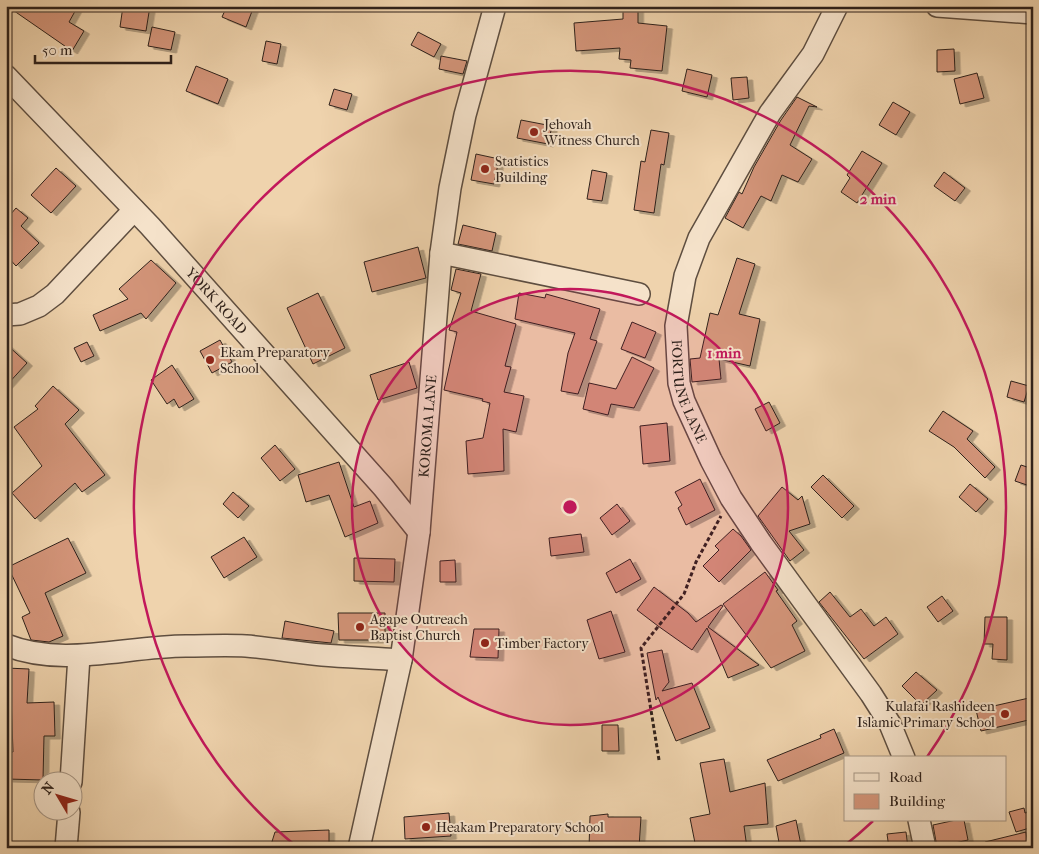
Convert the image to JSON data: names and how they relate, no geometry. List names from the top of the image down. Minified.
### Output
{"streets":{"street":["YORK ROAD","FORTUNE LANE","KOROMA LANE"]},"crossings":[["YORK ROAD","KOROMA LANE"]],"places":["Jehovah Witness Church","Statistics Building","Ekam Preparatory School","Agape Outreach Baptist Church","Timber Factory","Kulafai Rashideen Islamic Primary School","Heakam Preparatory School"],"legend":["Road","Building"],"scale_bar":"50 m","north":"top left","rings":["2 min","1 min"]}
